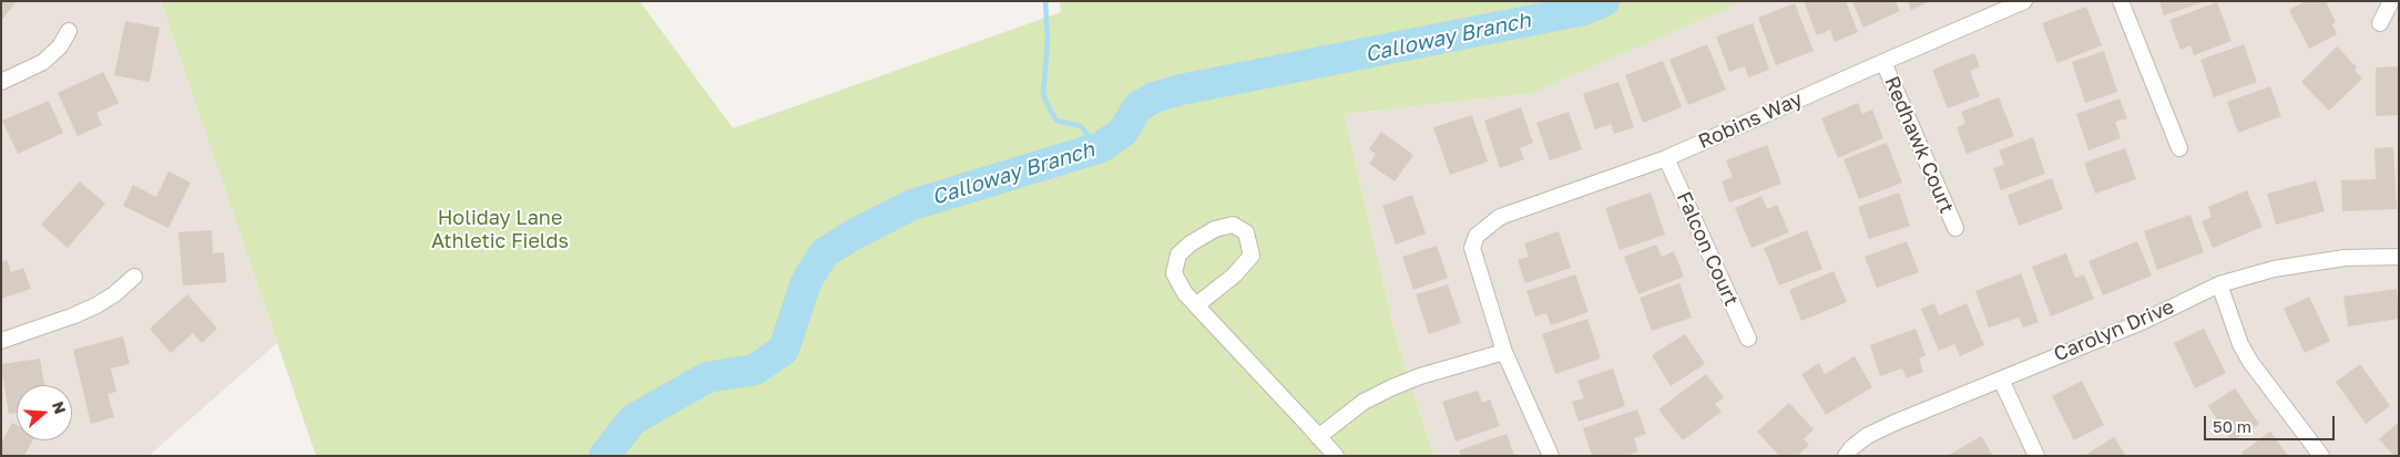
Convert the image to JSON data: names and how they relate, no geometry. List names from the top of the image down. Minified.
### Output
{"streets":{"street":["Robins Way","Redhawk Court","Falcon Court","Carolyn Drive"]},"crossings":[["Robins Way","Redhawk Court"],["Robins Way","Falcon Court"]],"water":["Calloway Branch"],"parks":["Holiday Lane Athletic Fields"],"scale_bar":"50 m","north":"right"}
